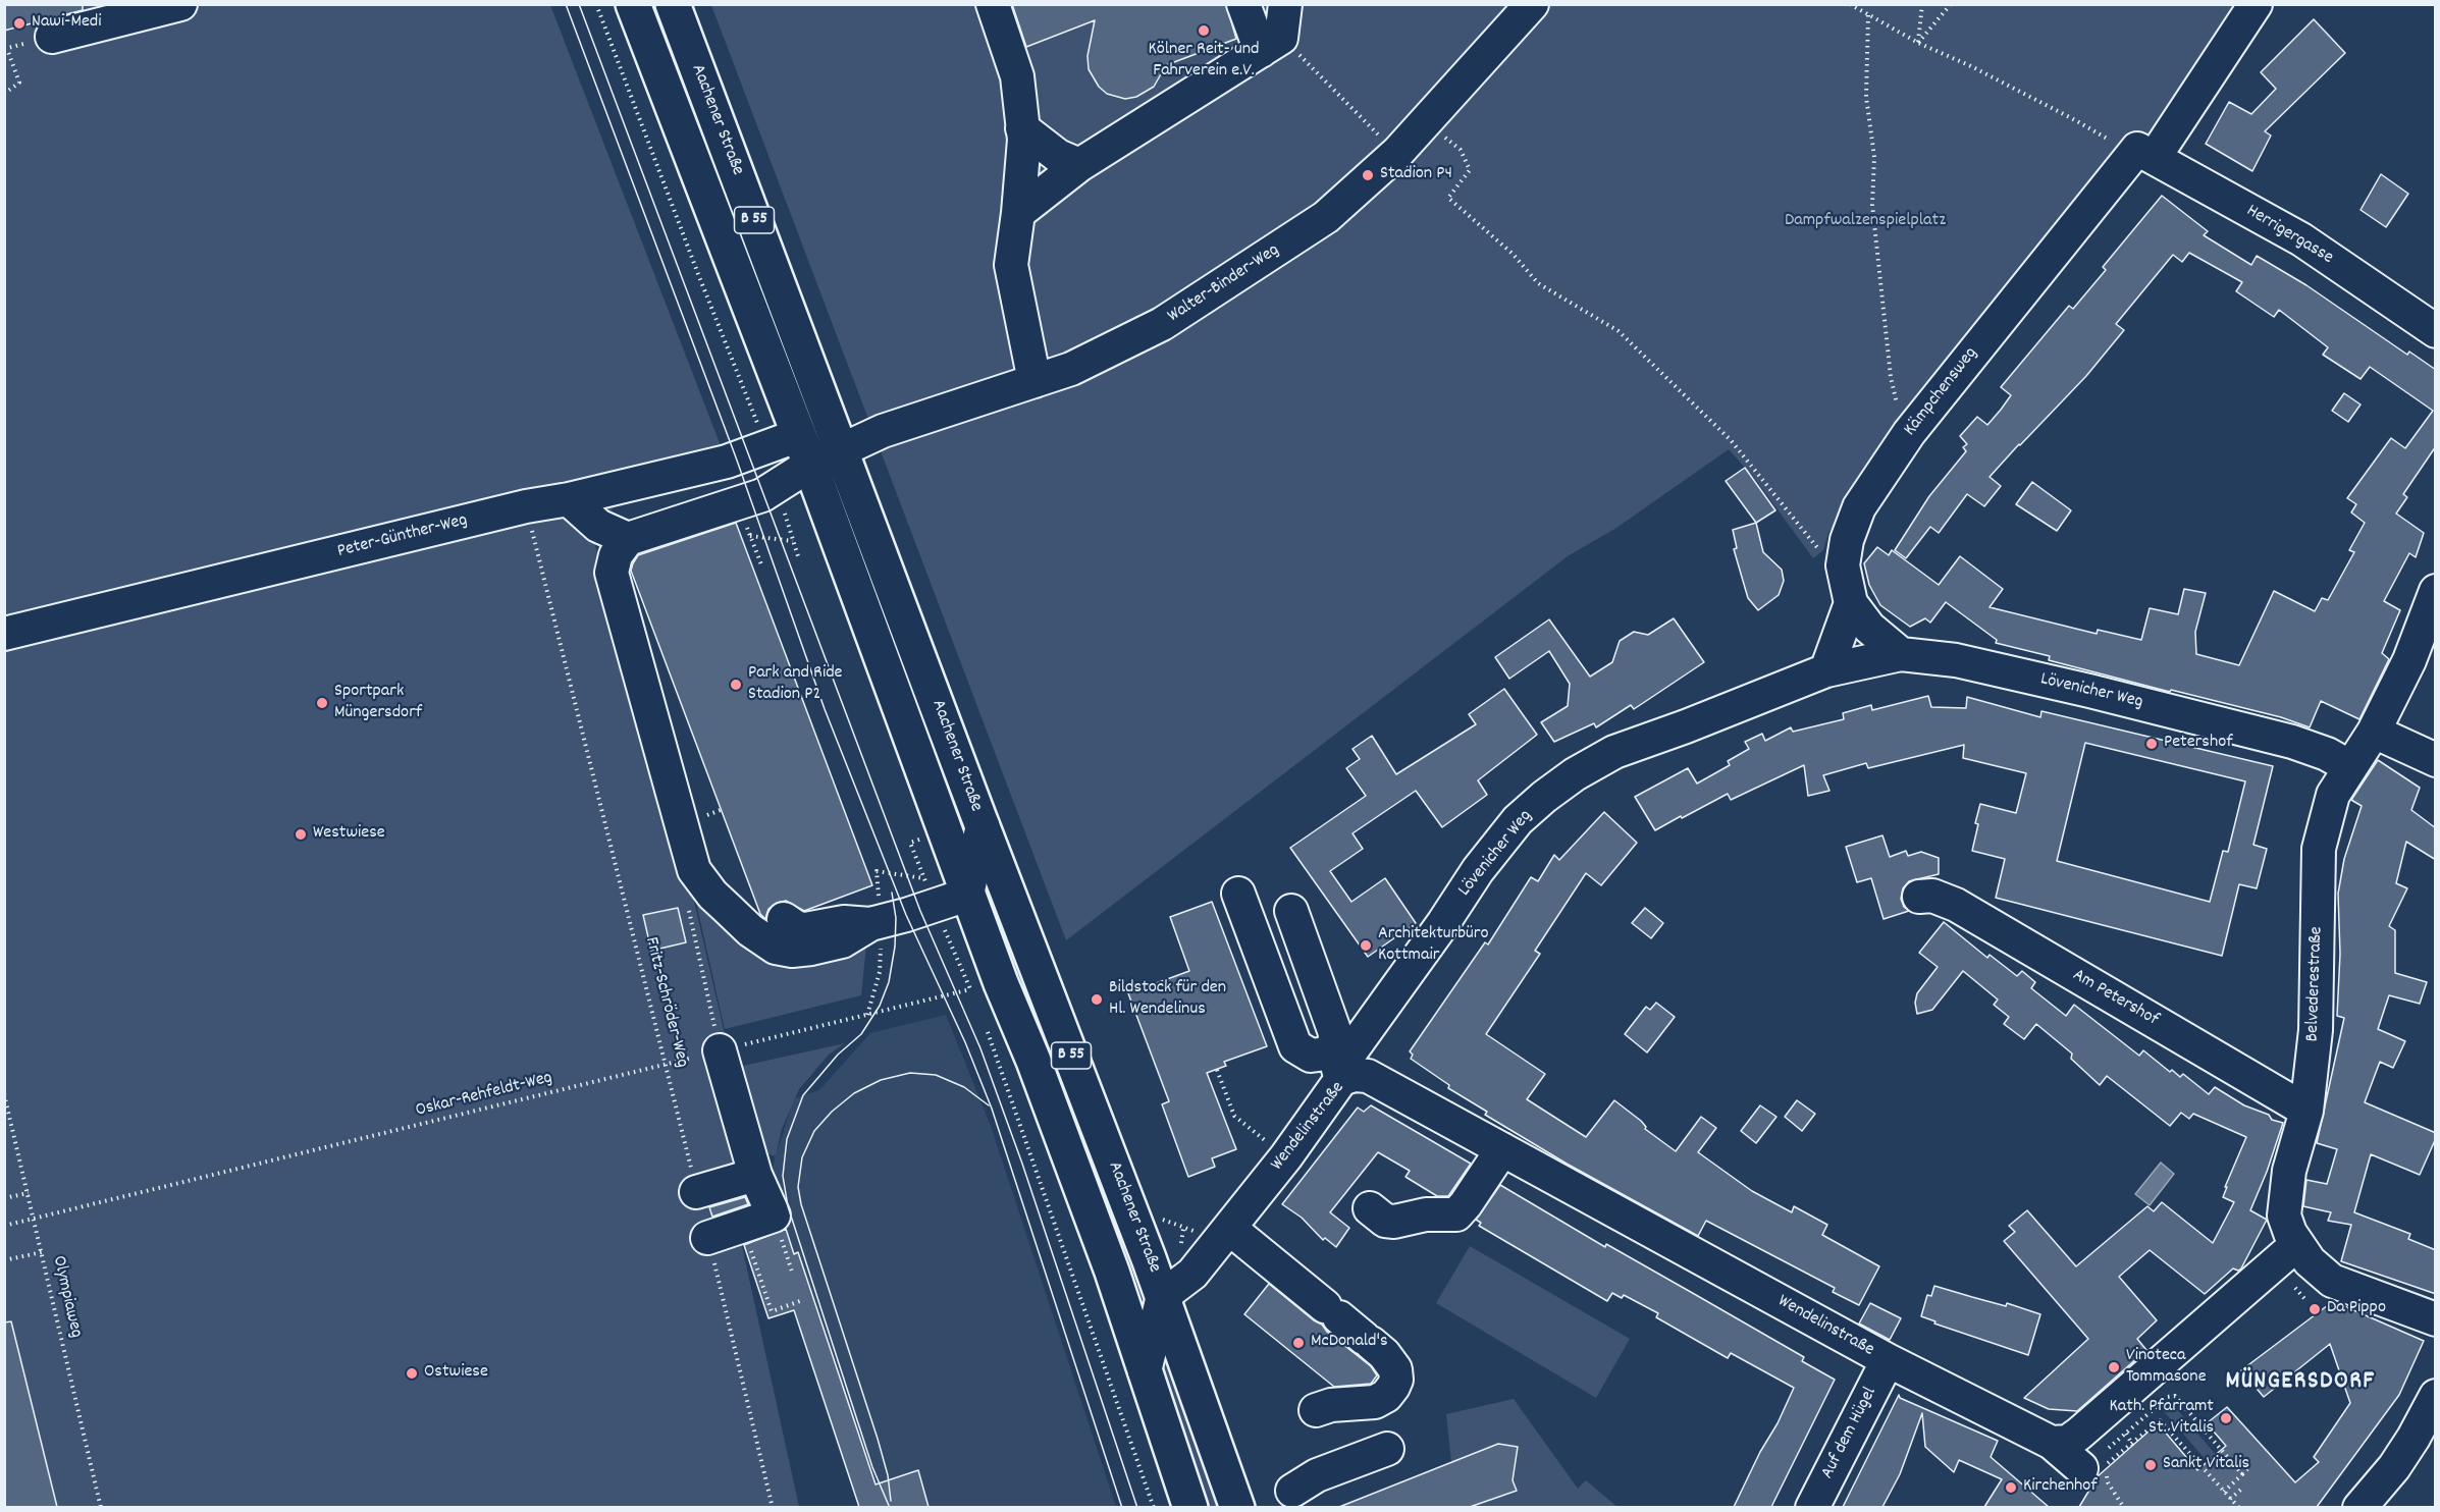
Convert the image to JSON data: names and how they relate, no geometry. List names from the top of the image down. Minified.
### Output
{"streets":{"main road":["Aachener Straße","B 55"],"street":["Herrigergasse","Walter-Binder-Weg","Kämpchensweg","Peter-Günther-Weg","Lövenicher Weg","Belvederestraße","Am Petershof","Wendelinstraße","Auf dem Hügel"],"path":["Fritz-Schröder-Weg","Oskar-Rehfeldt-Weg","Olympiaweg"]},"crossings":[["Aachener Straße","Walter-Binder-Weg"],["Aachener Straße","Peter-Günther-Weg"],["Aachener Straße","Wendelinstraße"],["Herrigergasse","Kämpchensweg"],["Walter-Binder-Weg","Peter-Günther-Weg"],["Kämpchensweg","Lövenicher Weg"],["Peter-Günther-Weg","Fritz-Schröder-Weg"],["Lövenicher Weg","Belvederestraße"],["Lövenicher Weg","Wendelinstraße"],["Belvederestraße","Am Petershof"],["Fritz-Schröder-Weg","Oskar-Rehfeldt-Weg"],["Oskar-Rehfeldt-Weg","Olympiaweg"],["Wendelinstraße","Auf dem Hügel"]],"districts":["MÜNGERSDORF"],"parks":["Dampfwalzenspielplatz"],"places":["Nawi-Medi","Kölner Reit- und Fahrverein e.V.","Stadion P4","Park and Ride Stadion P2","Sportpark Müngersdorf","Petershof","Westwiese","Architekturbüro Kottmair","Bildstock für den Hl. Wendelinus","Da Pippo","McDonald's","Vinoteca Tommasone","Ostwiese","Kath. Pfarramt St. Vitalis","Sankt Vitalis","Kirchenhof"]}
